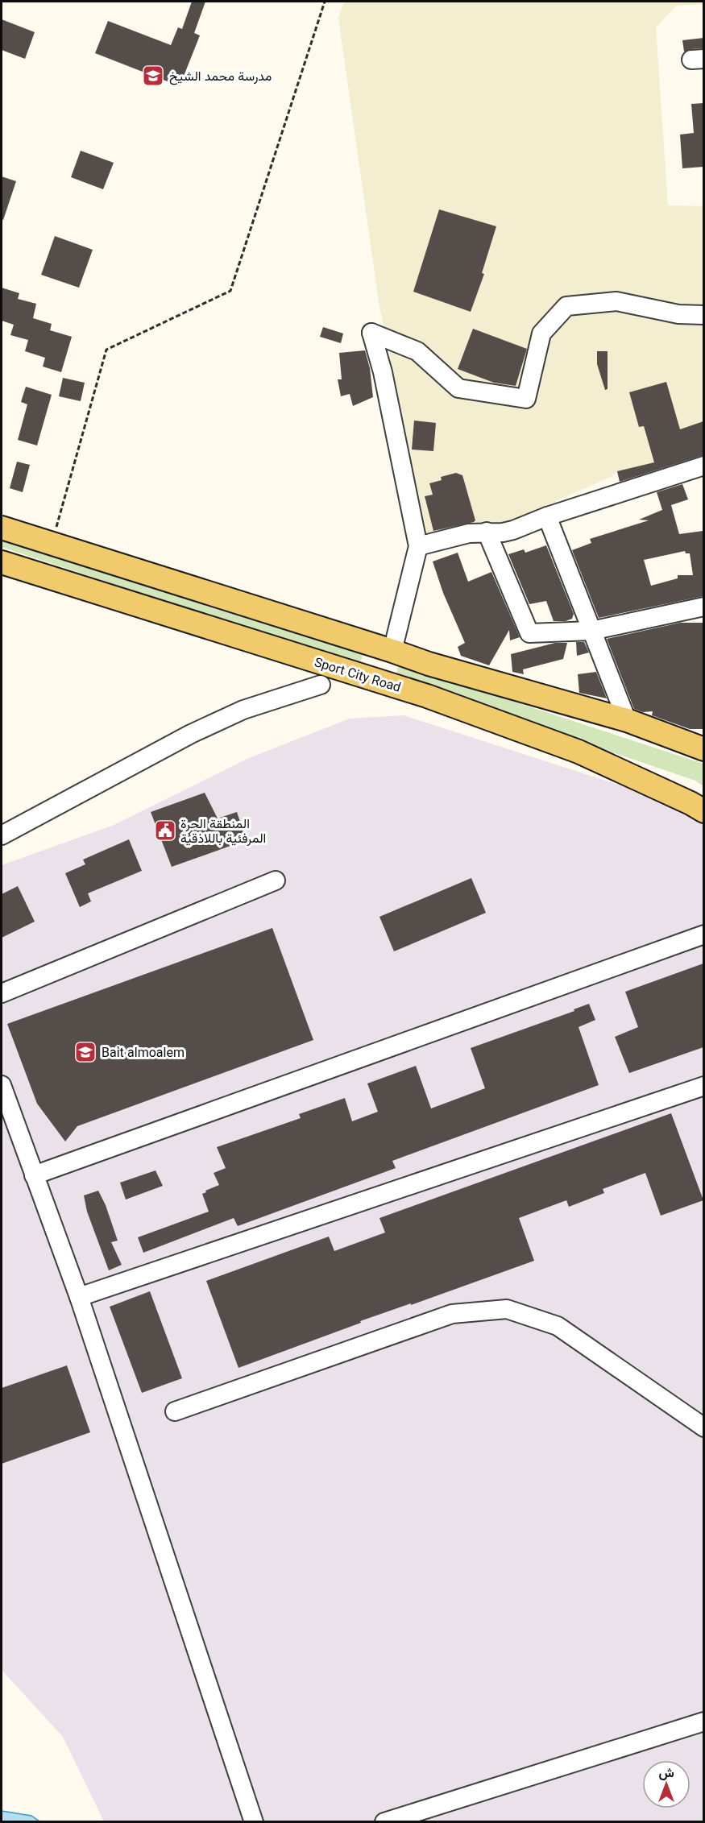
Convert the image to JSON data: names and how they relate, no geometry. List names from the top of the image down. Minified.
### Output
{"streets":{"main road":["Sport City Road"]},"places":{"school or university":["مدرسة محمد الشيخ","Bait almoalem"],"public building":["المنطقة الحرة المرفئية باللاذقية"]},"north":"top"}
